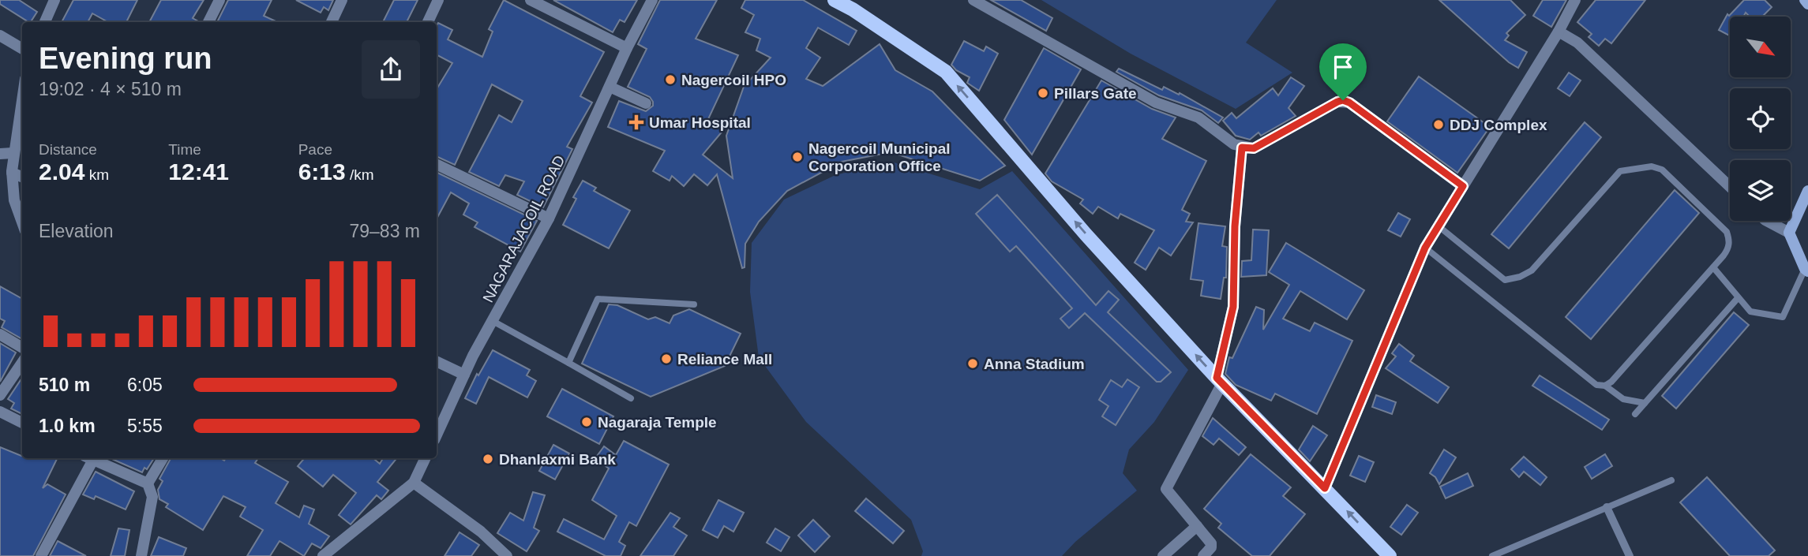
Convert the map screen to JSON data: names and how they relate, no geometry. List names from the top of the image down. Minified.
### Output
{"streets":{"street":["NAGARAJACOIL ROAD"]},"places":{"other":["Nagercoil HPO","Pillars Gate","DDJ Complex","Nagercoil Municipal Corporation Office","Reliance Mall","Anna Stadium","Nagaraja Temple","Dhanlaxmi Bank"],"health":["Umar Hospital"]},"north":"bottom right","page":{"heading":["Evening run","19:02 · 4 × 510 m"],"stats":[["Distance","2.04 km"],["Time","12:41"],["Pace","6:13 /km"]],"chart":["Elevation","79–83 m"],"list":[{"name":"510 m","note":"6:05"},{"name":"1.0 km","note":"5:55"}]}}
